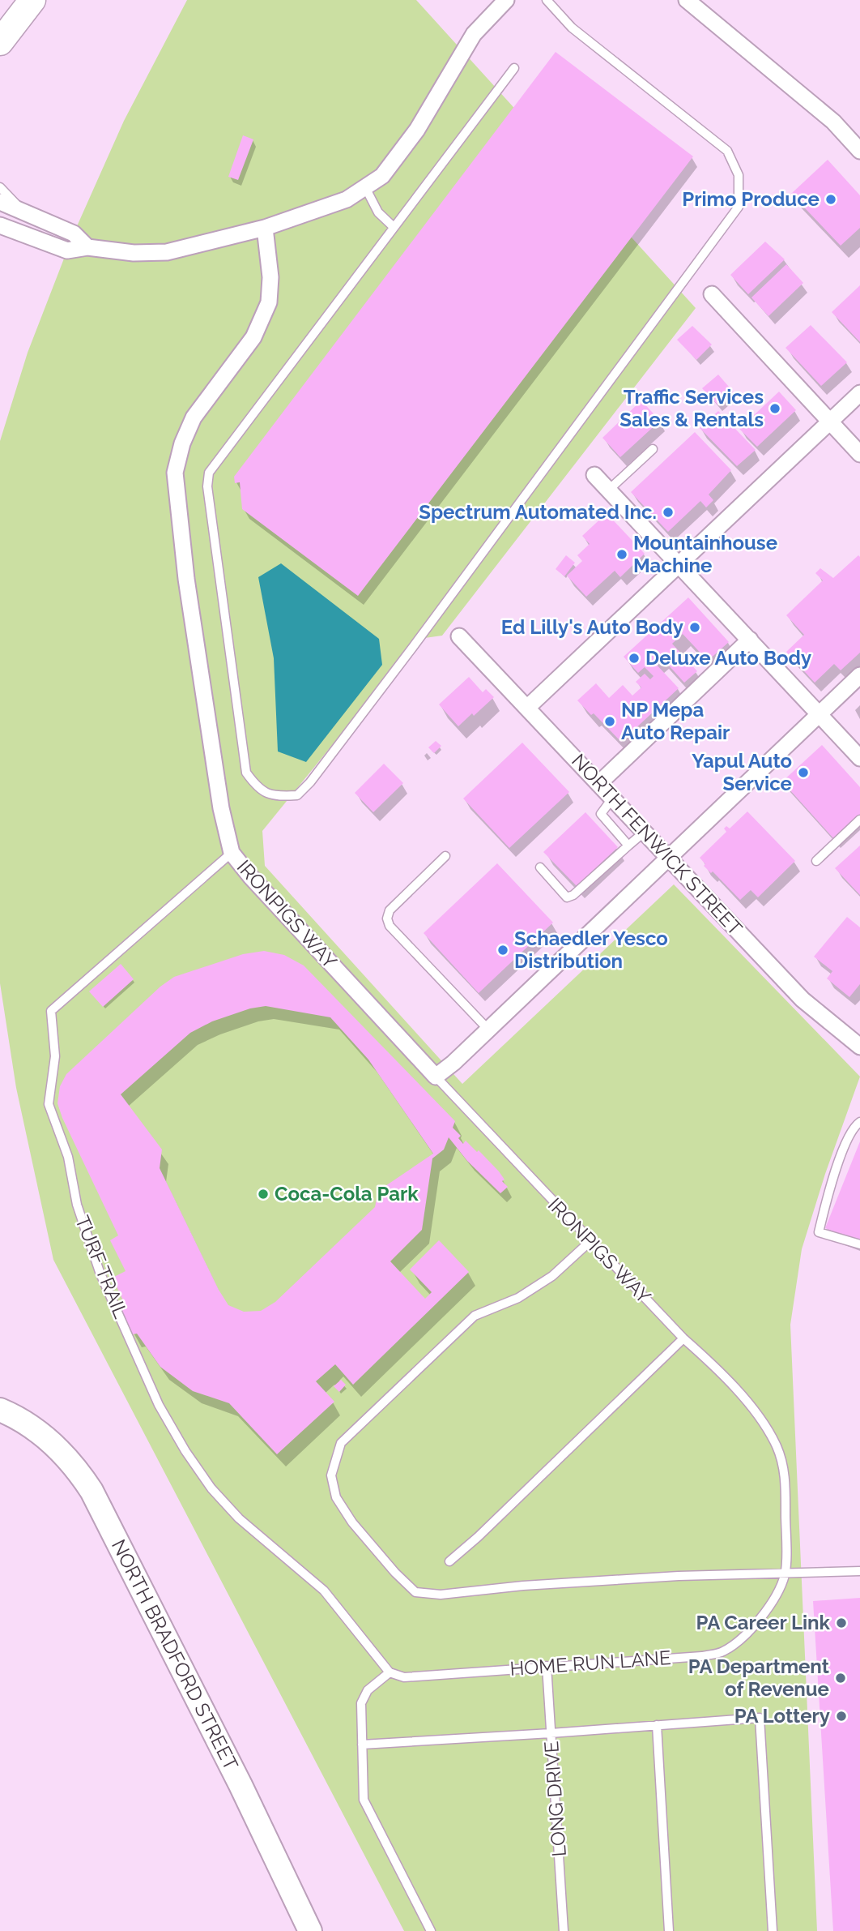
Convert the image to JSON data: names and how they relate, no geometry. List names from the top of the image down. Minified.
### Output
{"streets":{"street":["NORTH FENWICK STREET","IRONPIGS WAY","NORTH BRADFORD STREET"],"lane":["TURF TRAIL","HOME RUN LANE","LONG DRIVE"]},"crossings":[["IRONPIGS WAY","TURF TRAIL"],["IRONPIGS WAY","HOME RUN LANE"],["TURF TRAIL","HOME RUN LANE"],["HOME RUN LANE","LONG DRIVE"]],"places":["Primo Produce","Traffic Services Sales & Rentals","Spectrum Automated Inc.","Mountainhouse Machine","Ed Lilly's Auto Body","Deluxe Auto Body","NP Mepa Auto Repair","Yapul Auto Service","Schaedler Yesco Distribution","Coca-Cola Park","PA Career Link","PA Department of Revenue","PA Lottery"]}
